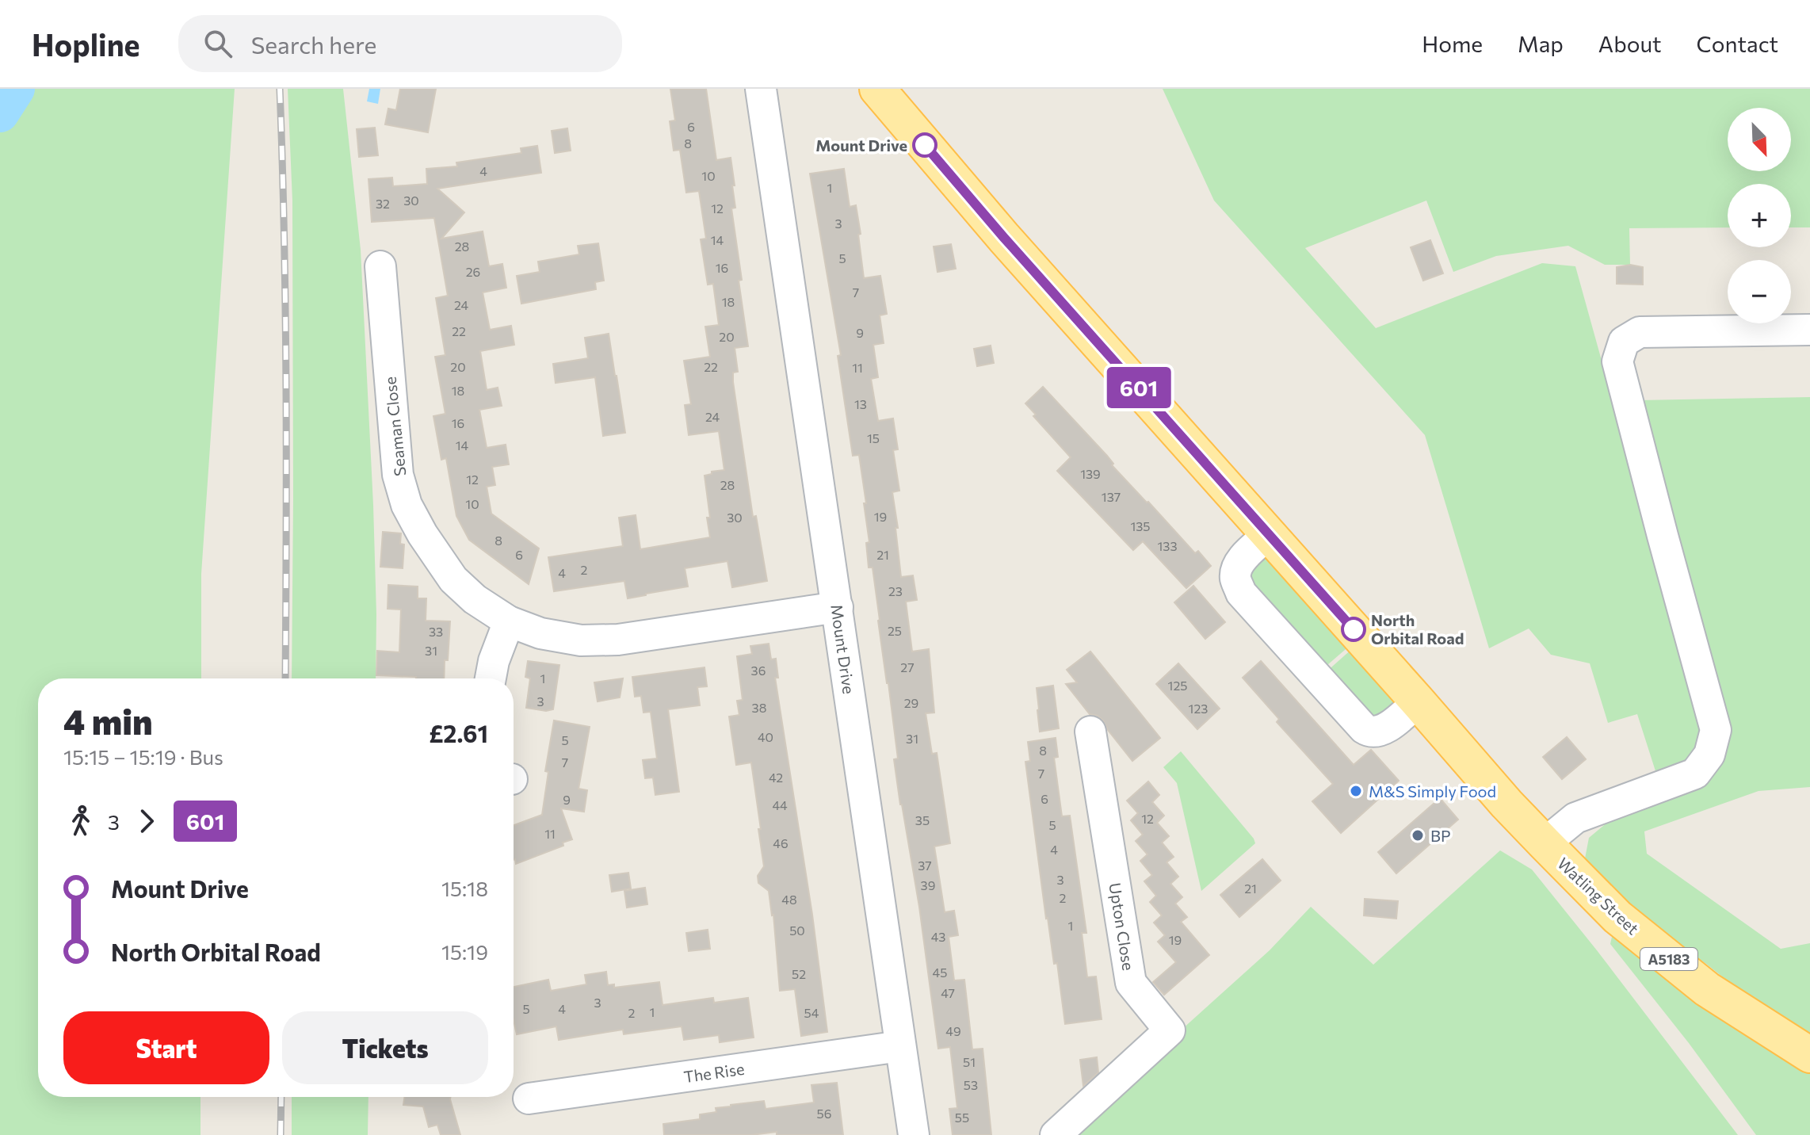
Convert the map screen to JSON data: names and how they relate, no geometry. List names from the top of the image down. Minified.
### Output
{"streets":{"main road":["Watling Street","A5183"],"street":["Seaman Close","Mount Drive","Upton Close","The Rise"]},"crossings":[["Seaman Close","Mount Drive"],["Mount Drive","The Rise"]],"places":["Mount Drive","North Orbital Road","M&S Simply Food","BP"],"lines":["bus line 601"],"house_numbers":["6","8","4","10","1","30","32","12","3","14","28","5","16","26","7","18","24","22","9","20","20","22","11","18","13","24","16","15","14","139","12","28","137","10","19","30","135","8","133","6","21","2","4","23","25","33","31","27","36","1","125","3","29","38","123","40","31","5","8","7","7","42","6","9","44","12","35","5","11","46","4","37","3","39","21","2","48","1","50","43","19","45","52","47","3","5","4","1","2","54","49","51","53","56","55"],"north":"bottom right","page":{"header":"Hopline","search":"Search here","nav":["Home","Map","About","Contact"],"on_map":"601","map_buttons":["+","−"],"heading":["4 min","15:15 – 15:19 · Bus","£2.61"],"legs":["3","601"],"list":[{"name":"Mount Drive","value":"15:18"},{"name":"North Orbital Road","value":"15:19"}],"buttons":["Start","Tickets"]}}
